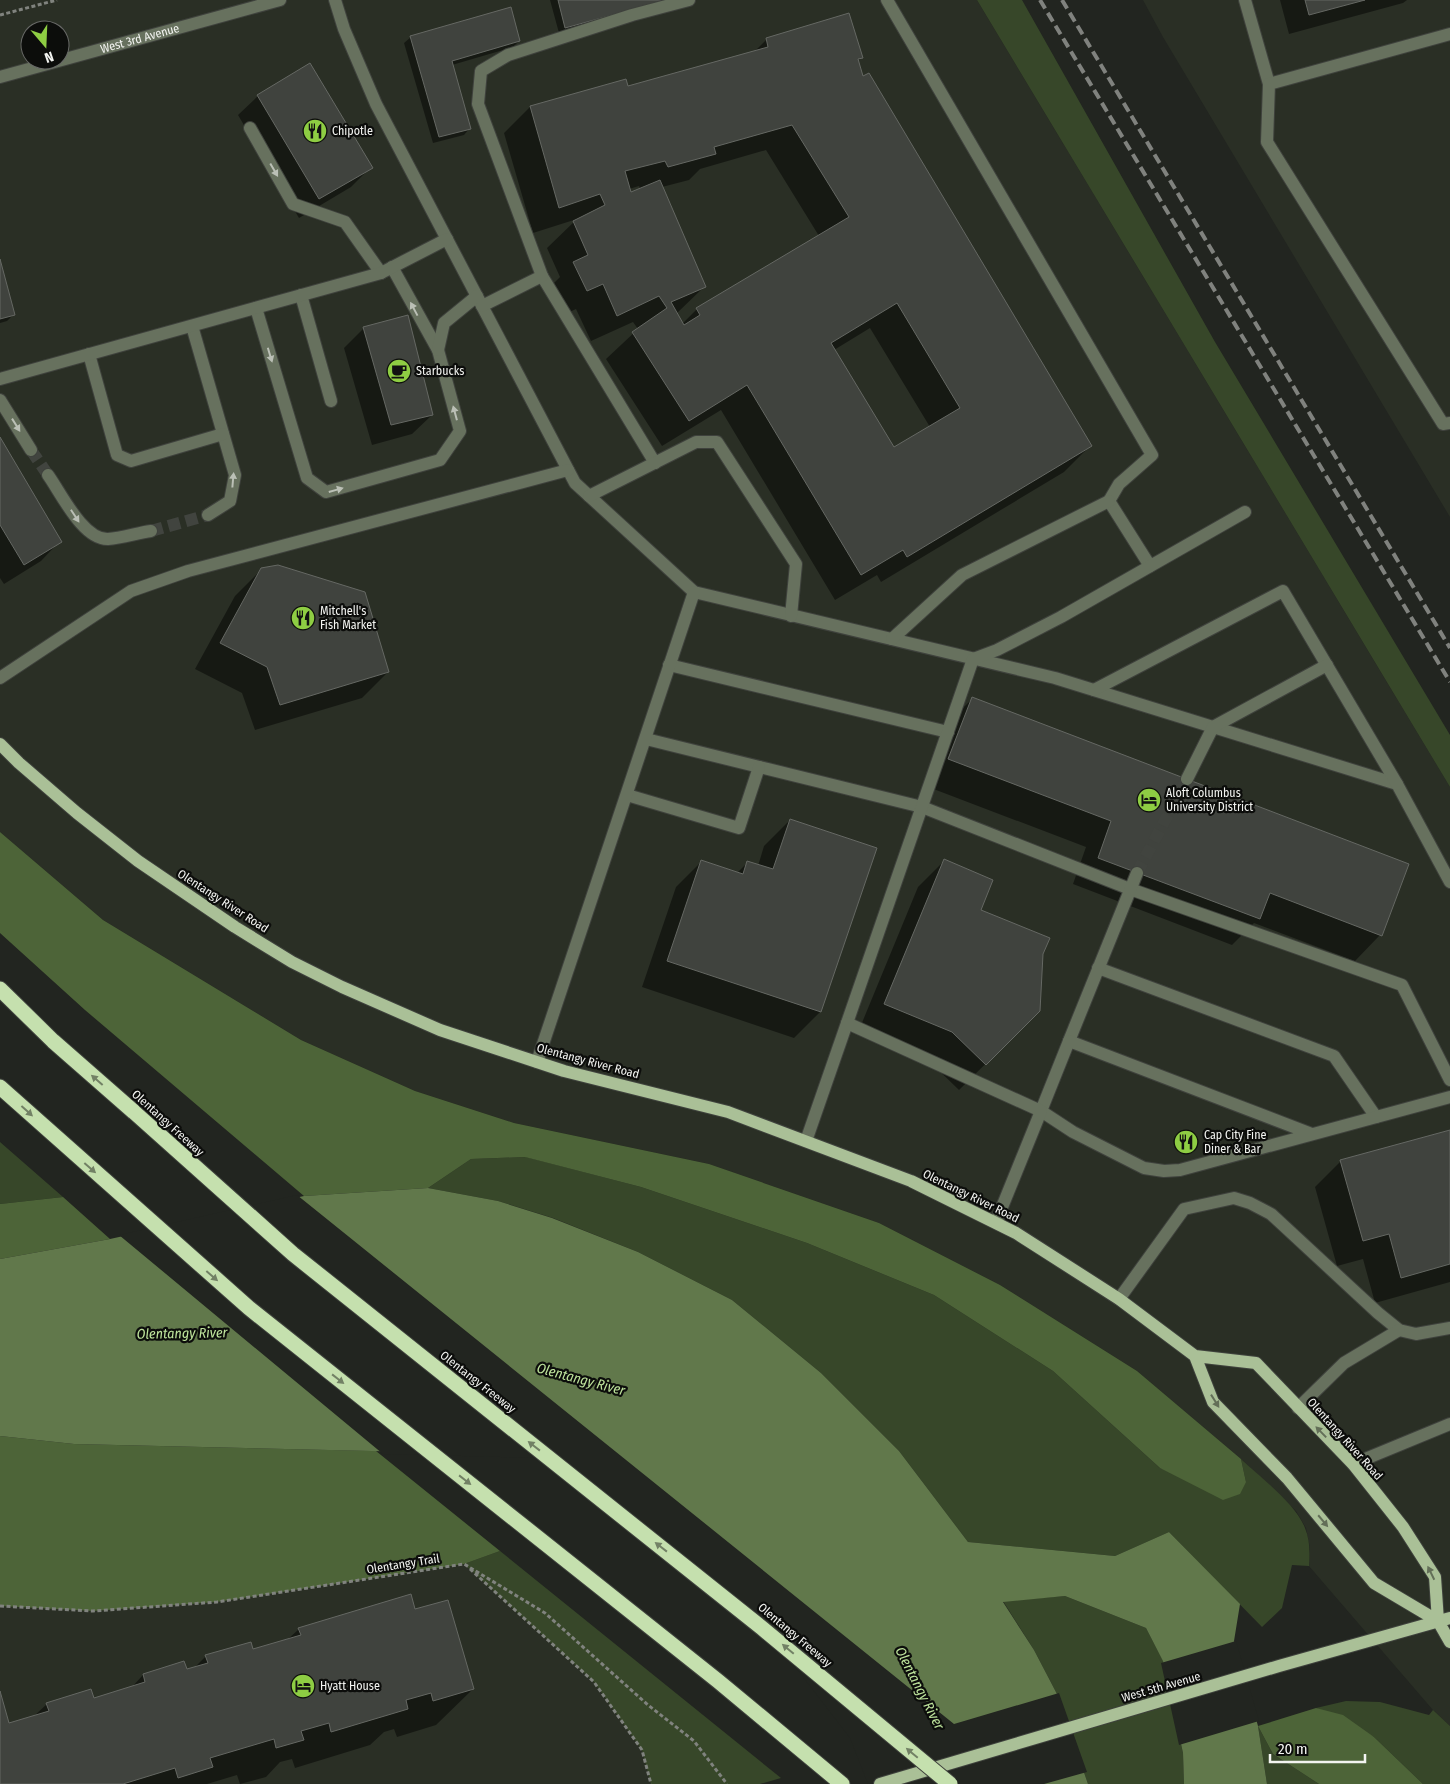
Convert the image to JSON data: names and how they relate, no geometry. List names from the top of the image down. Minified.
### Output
{"streets":{"highway":["Olentangy Freeway"],"main road":["Olentangy River Road","West 5th Avenue"],"street":["West 3rd Avenue"],"path":["Olentangy Trail"]},"crossings":[["Olentangy River Road","West 5th Avenue"]],"water":["Olentangy River"],"places":{"restaurant":["Chipotle","Mitchell's Fish Market","Cap City Fine Diner & Bar"],"cafe":["Starbucks"],"hotel":["Aloft Columbus University District","Hyatt House"]},"scale_bar":"20 m","north":"bottom"}
